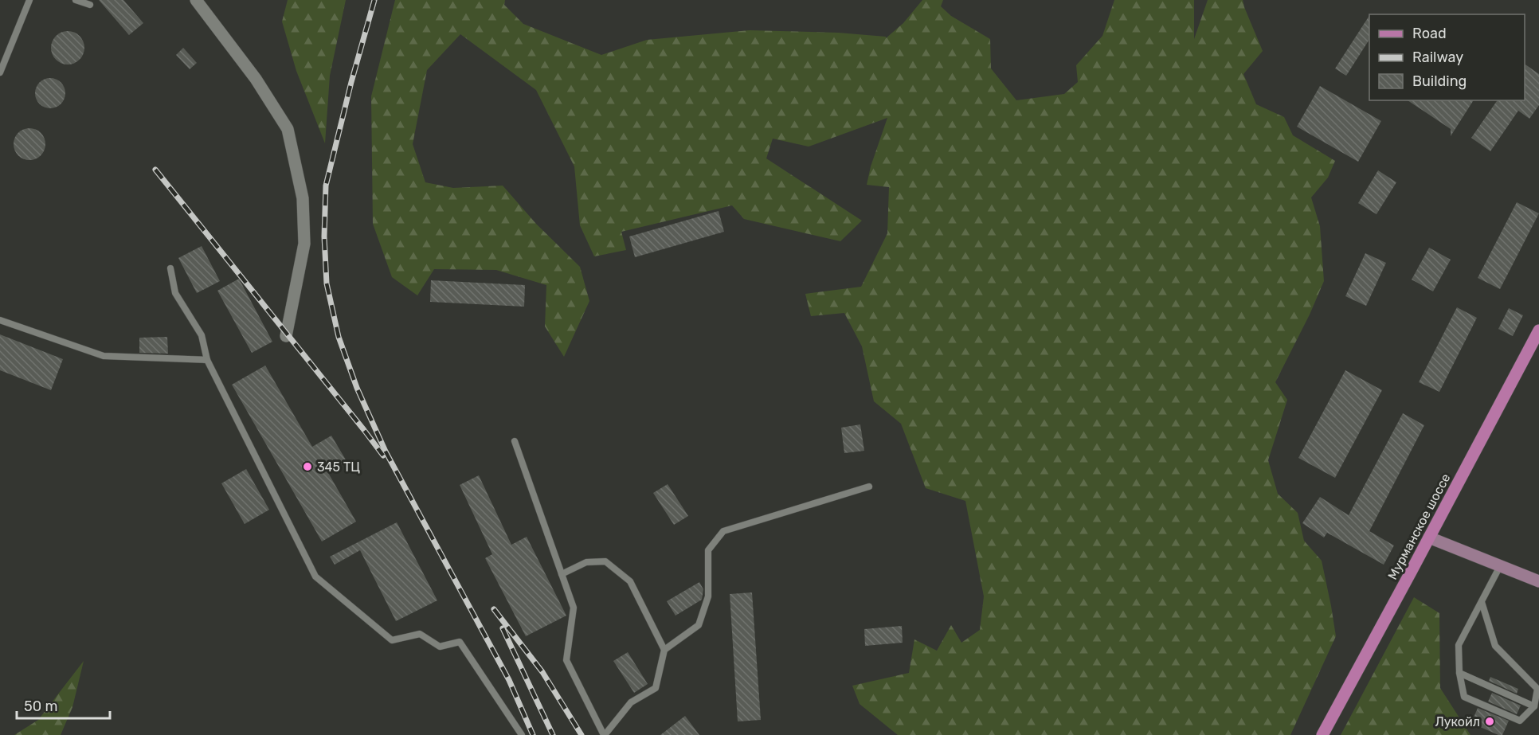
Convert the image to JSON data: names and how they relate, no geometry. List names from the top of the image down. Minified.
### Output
{"streets":{"main road":["Мурманское шоссе"]},"places":["345 ТЦ","Лукойл"],"legend":["Road","Railway","Building"],"scale_bar":"50 m"}
